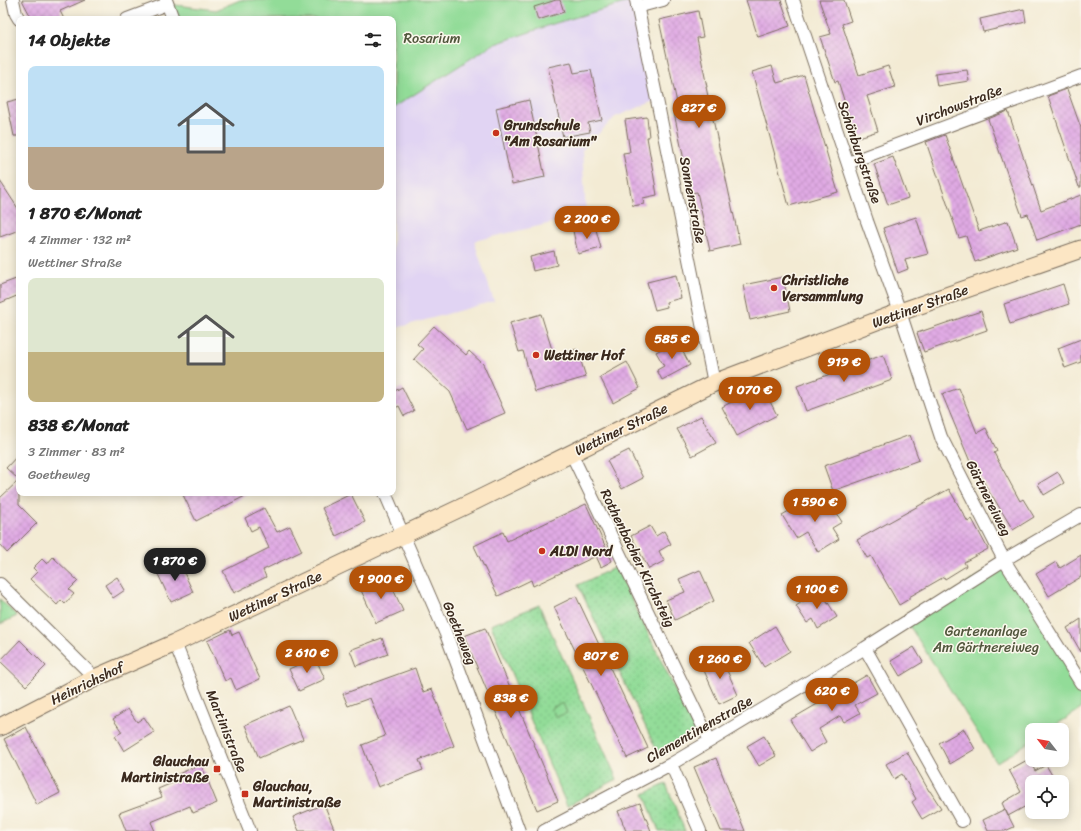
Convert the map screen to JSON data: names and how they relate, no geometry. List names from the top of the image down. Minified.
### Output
{"streets":{"street":["Virchowstraße","Schönburgstraße","Sonnenstraße","Wettiner Straße","Gärtnereiweg","Rothenbacher Kirchsteig","Goetheweg","Heinrichshof","Clementinenstraße","Martinistraße"]},"crossings":[["Virchowstraße","Schönburgstraße"],["Schönburgstraße","Wettiner Straße"],["Schönburgstraße","Gärtnereiweg"],["Sonnenstraße","Wettiner Straße"],["Wettiner Straße","Gärtnereiweg"],["Wettiner Straße","Rothenbacher Kirchsteig"],["Wettiner Straße","Goetheweg"],["Wettiner Straße","Heinrichshof"],["Wettiner Straße","Martinistraße"],["Gärtnereiweg","Clementinenstraße"],["Rothenbacher Kirchsteig","Clementinenstraße"],["Heinrichshof","Martinistraße"]],"parks":["Rosarium","Gartenanlage Am Gärtnereiweg"],"places":{"other":["Grundschule \"Am Rosarium\"","Christliche Versammlung","Wettiner Hof","ALDI Nord"],"transit":["Glauchau Martinistraße","Glauchau, Martinistraße"]},"north":"top left","page":{"heading":"14 Objekte","list":[{"name":"1 870 €/Monat","note":"4 Zimmer · 132 m² · Wettiner Straße"},{"name":"838 €/Monat","note":"3 Zimmer · 83 m² · Goetheweg"}],"price":["827 €","2 200 €","585 €","919 €","1 070 €","1 590 €","1 870 €","1 900 €","1 100 €","2 610 €","807 €","1 260 €","620 €","838 €"]}}
